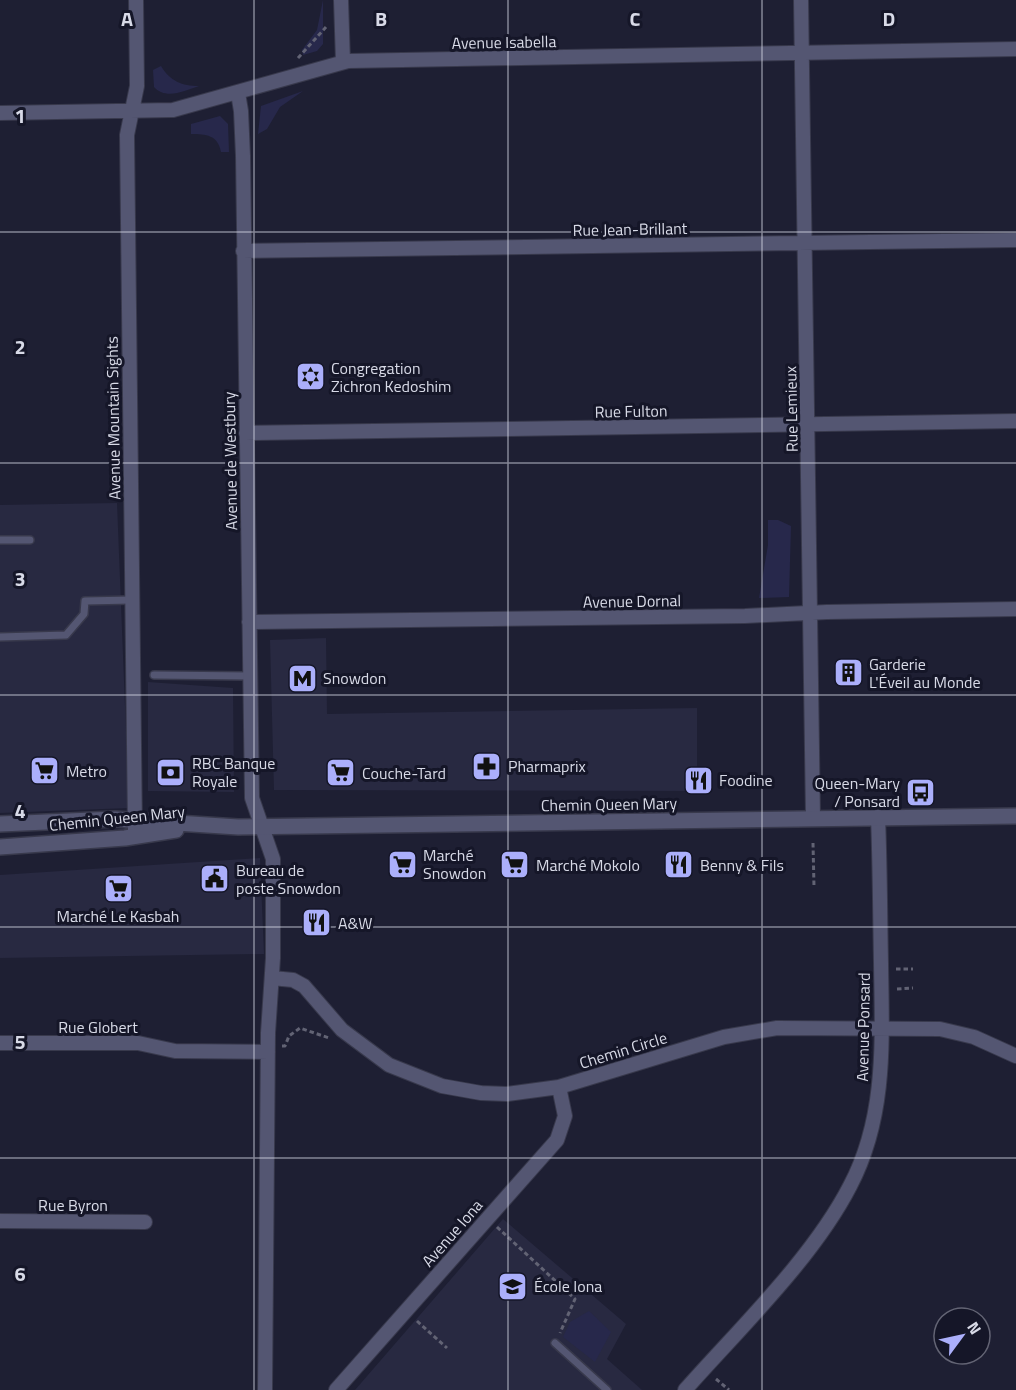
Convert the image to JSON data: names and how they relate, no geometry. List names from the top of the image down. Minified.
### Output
{"streets":{"street":["Avenue Isabella","Rue Jean-Brillant","Rue Lemieux","Rue Fulton","Avenue Mountain Sights","Avenue de Westbury","Avenue Dornal","Chemin Queen Mary","Rue Globert","Avenue Ponsard","Chemin Circle","Rue Byron","Avenue Iona"]},"crossings":[["Avenue Isabella","Rue Lemieux"],["Avenue Isabella","Avenue Mountain Sights"],["Avenue Isabella","Avenue de Westbury"],["Rue Jean-Brillant","Rue Lemieux"],["Rue Jean-Brillant","Avenue de Westbury"],["Rue Lemieux","Rue Fulton"],["Rue Lemieux","Avenue Dornal"],["Rue Lemieux","Chemin Queen Mary"],["Rue Fulton","Avenue de Westbury"],["Avenue Mountain Sights","Chemin Queen Mary"],["Avenue de Westbury","Avenue Dornal"],["Avenue de Westbury","Chemin Queen Mary"],["Chemin Queen Mary","Avenue Ponsard"],["Avenue Ponsard","Chemin Circle"],["Chemin Circle","Avenue Iona"]],"places":{"synagogue":["Congregation Zichron Kedoshim"],"building":["Garderie L'Éveil au Monde"],"metro station":["Snowdon"],"pharmacy":["Pharmaprix"],"supermarket":["Metro","Couche-Tard","Marché Snowdon","Marché Mokolo","Marché Le Kasbah"],"bank":["RBC Banque Royale"],"restaurant":["Foodine","Benny & Fils","A&W"],"bus stop":["Queen-Mary / Ponsard"],"public building":["Bureau de poste Snowdon"],"school or university":["École Iona"]},"north":"top right","grid":{"columns":["A","B","C","D"],"rows":["1","2","3","4","5","6"]}}
